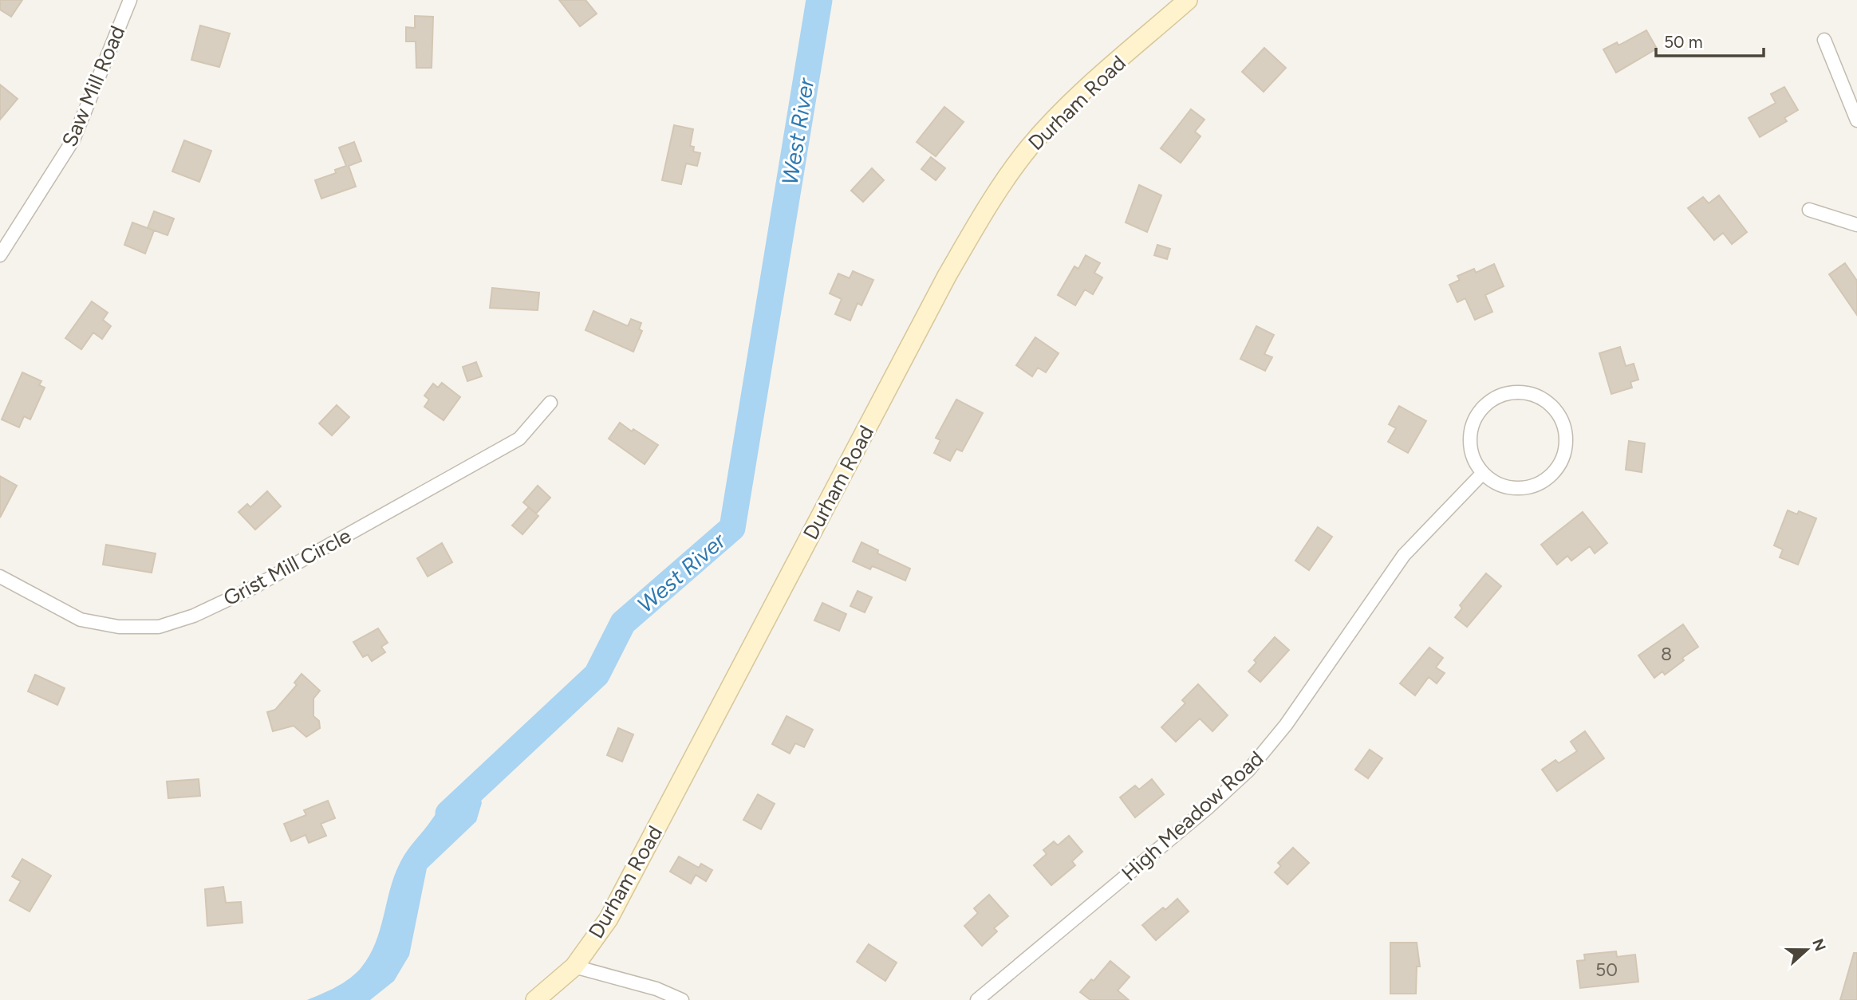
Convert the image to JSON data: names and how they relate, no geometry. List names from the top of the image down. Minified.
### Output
{"streets":{"main road":["Durham Road"],"street":["Saw Mill Road","Grist Mill Circle","High Meadow Road"]},"water":["West River"],"house_numbers":["8","50"],"scale_bar":"50 m","north":"right"}
